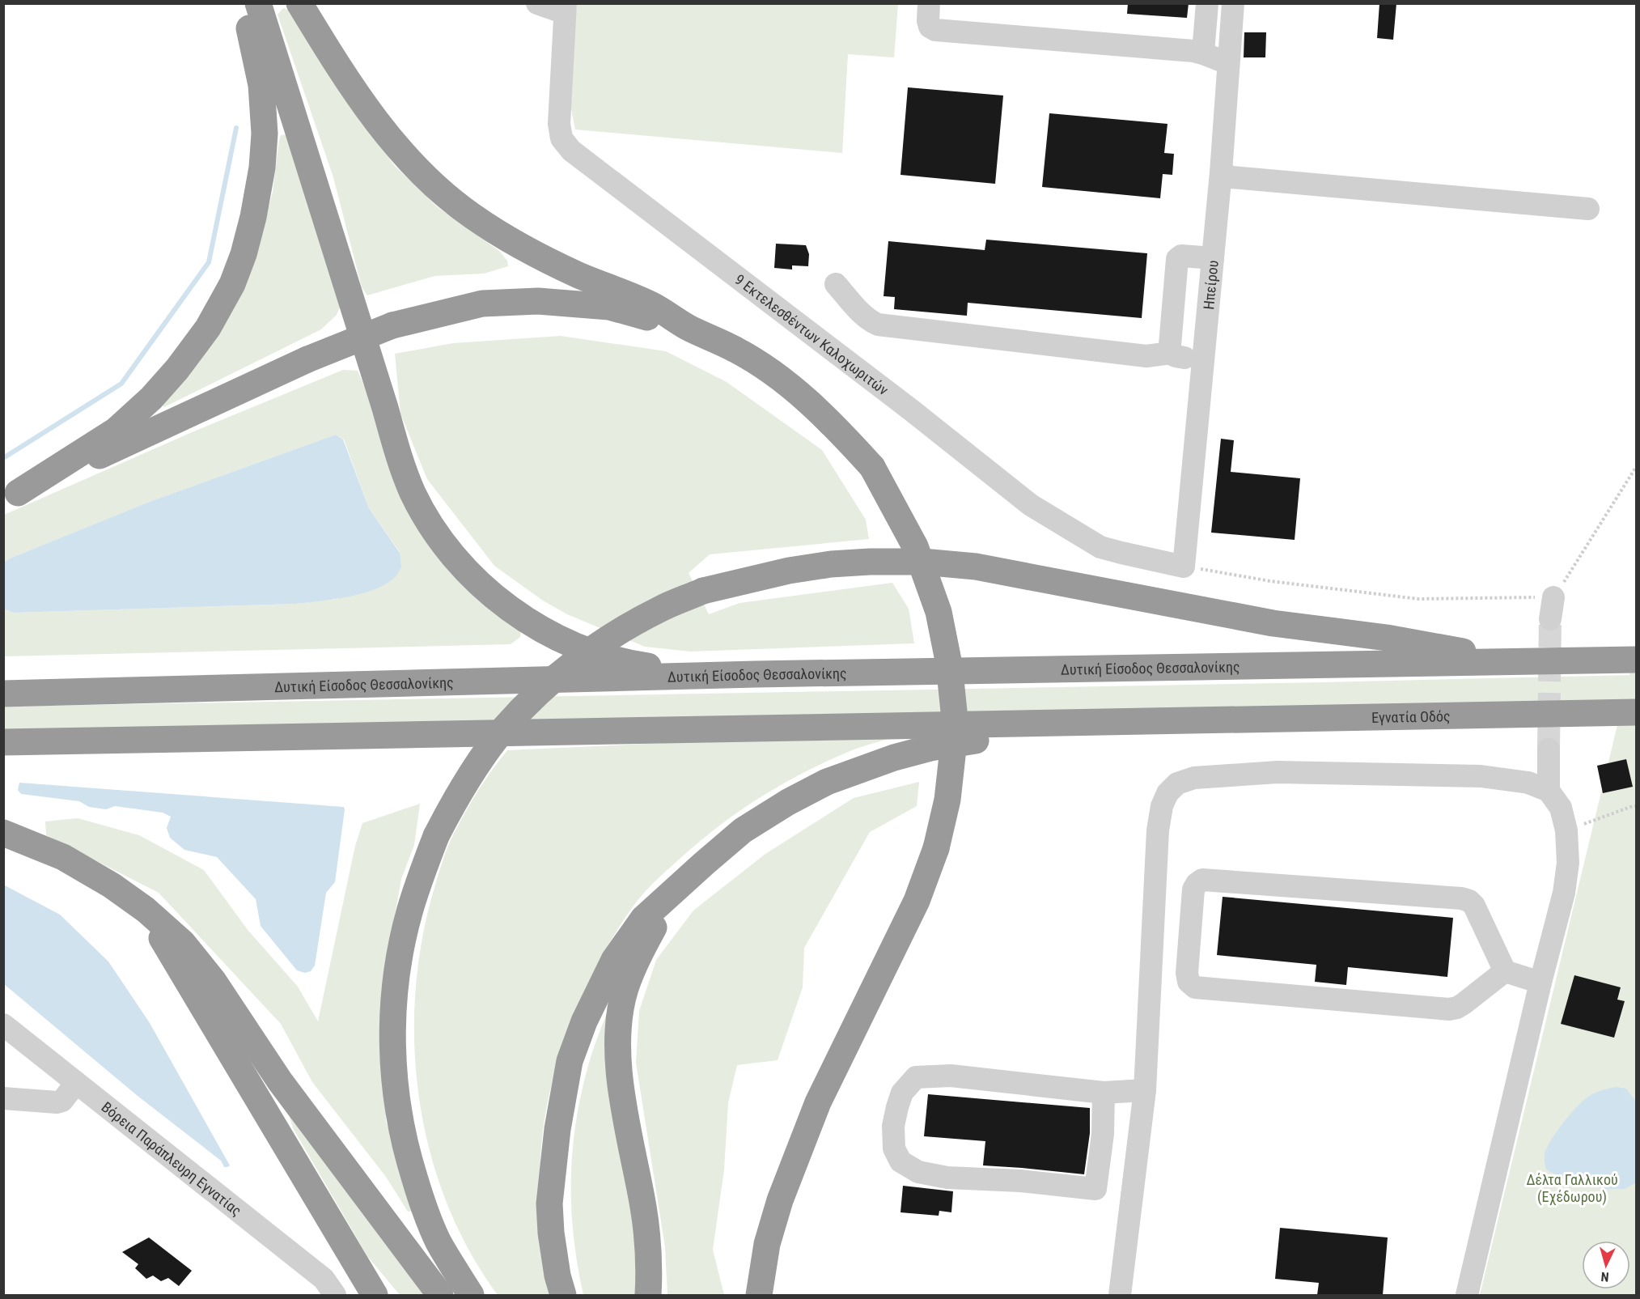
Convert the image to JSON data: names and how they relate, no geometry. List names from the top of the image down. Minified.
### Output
{"streets":{"highway":["Δυτική Είσοδος Θεσσαλονίκης","Εγνατία Οδός"],"street":["Ηπείρου","9 Εκτελεσθέντων Καλοχωριτών","Βόρεια Παράπλευρη Εγνατίας"]},"crossings":[["Ηπείρου","9 Εκτελεσθέντων Καλοχωριτών"]],"parks":["Δέλτα Γαλλικού (Εχέδωρου)"],"north":"bottom"}
